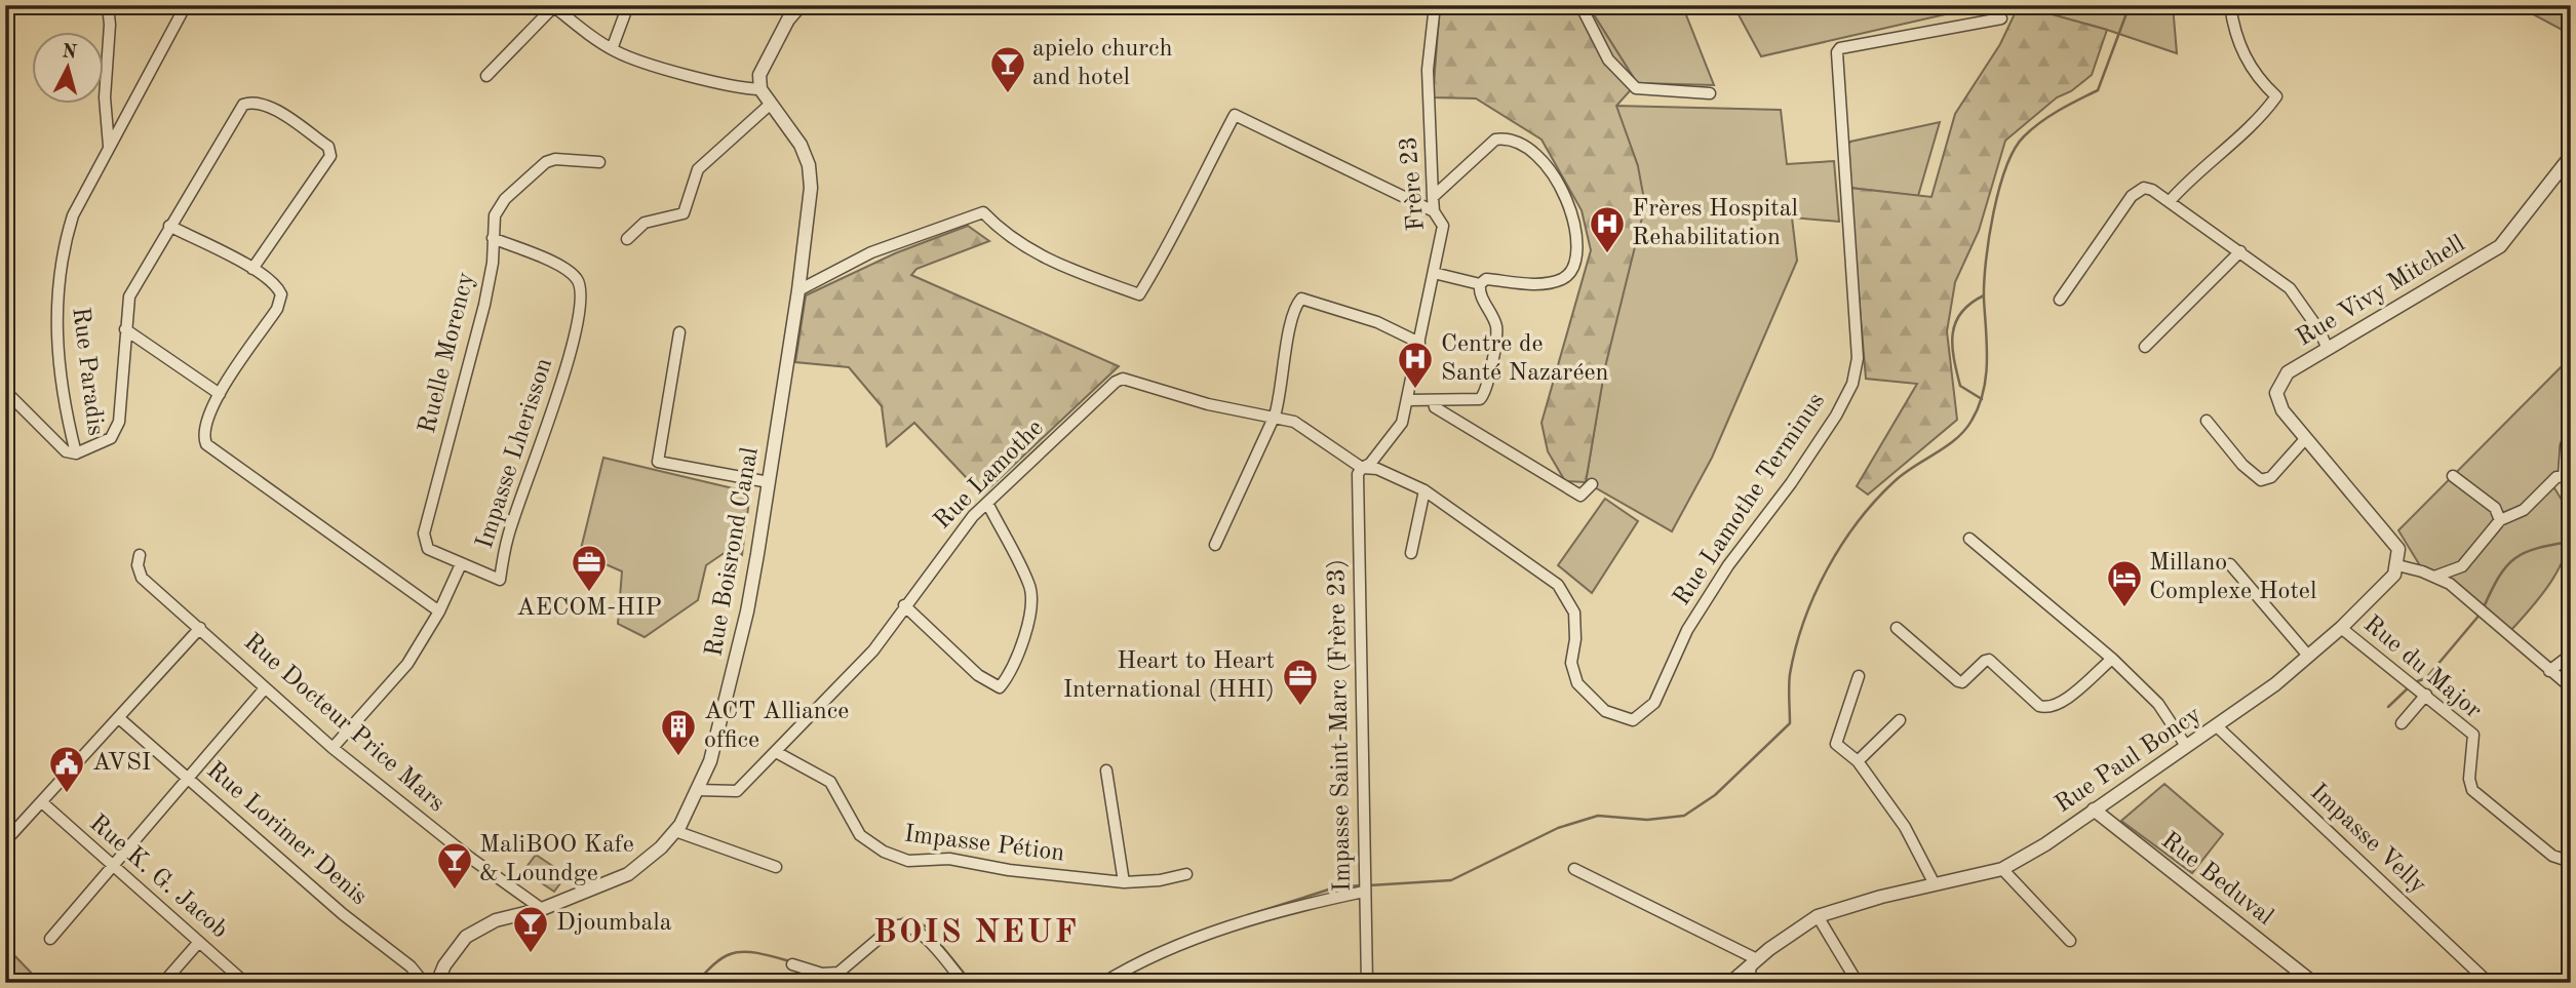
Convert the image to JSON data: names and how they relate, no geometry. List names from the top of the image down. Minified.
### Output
{"streets":{"street":["Frère 23","Rue Vivy Mitchell","Ruelle Morency","Rue Paradis","Impasse Lherisson","Rue Lamothe","Rue Lamothe Terminus","Rue Boisrond Canal","Rue du Major","Rue Docteur Price Mars","Impasse Saint-Marc (Frère 23)","Rue Paul Boncy","Rue Lorimer Denis","Impasse Velly","Impasse Pétion","Rue K. G. Jacob","Rue Beduval"]},"crossings":[["Frère 23","Rue Lamothe"],["Frère 23","Rue Lamothe Terminus"],["Frère 23","Impasse Saint-Marc (Frère 23)"],["Rue Vivy Mitchell","Rue Paul Boncy"],["Ruelle Morency","Impasse Lherisson"],["Rue Lamothe","Rue Lamothe Terminus"],["Rue Lamothe","Rue Boisrond Canal"],["Rue Lamothe","Impasse Saint-Marc (Frère 23)"],["Rue Lamothe","Impasse Pétion"],["Rue Lamothe Terminus","Impasse Saint-Marc (Frère 23)"],["Rue Boisrond Canal","Rue Docteur Price Mars"],["Rue du Major","Rue Paul Boncy"],["Rue Paul Boncy","Impasse Velly"],["Rue Paul Boncy","Rue Beduval"]],"districts":["BOIS NEUF"],"places":{"bar":["apielo church and hotel","MaliBOO Kafe & Loundge","Djoumbala"],"hospital":["Frères Hospital Rehabilitation","Centre de Santé Nazaréen"],"office":["AECOM-HIP","Heart to Heart International (HHI)"],"hotel":["Millano Complexe Hotel"],"building":["ACT Alliance office"],"public building":["AVSI"]},"north":"top"}
